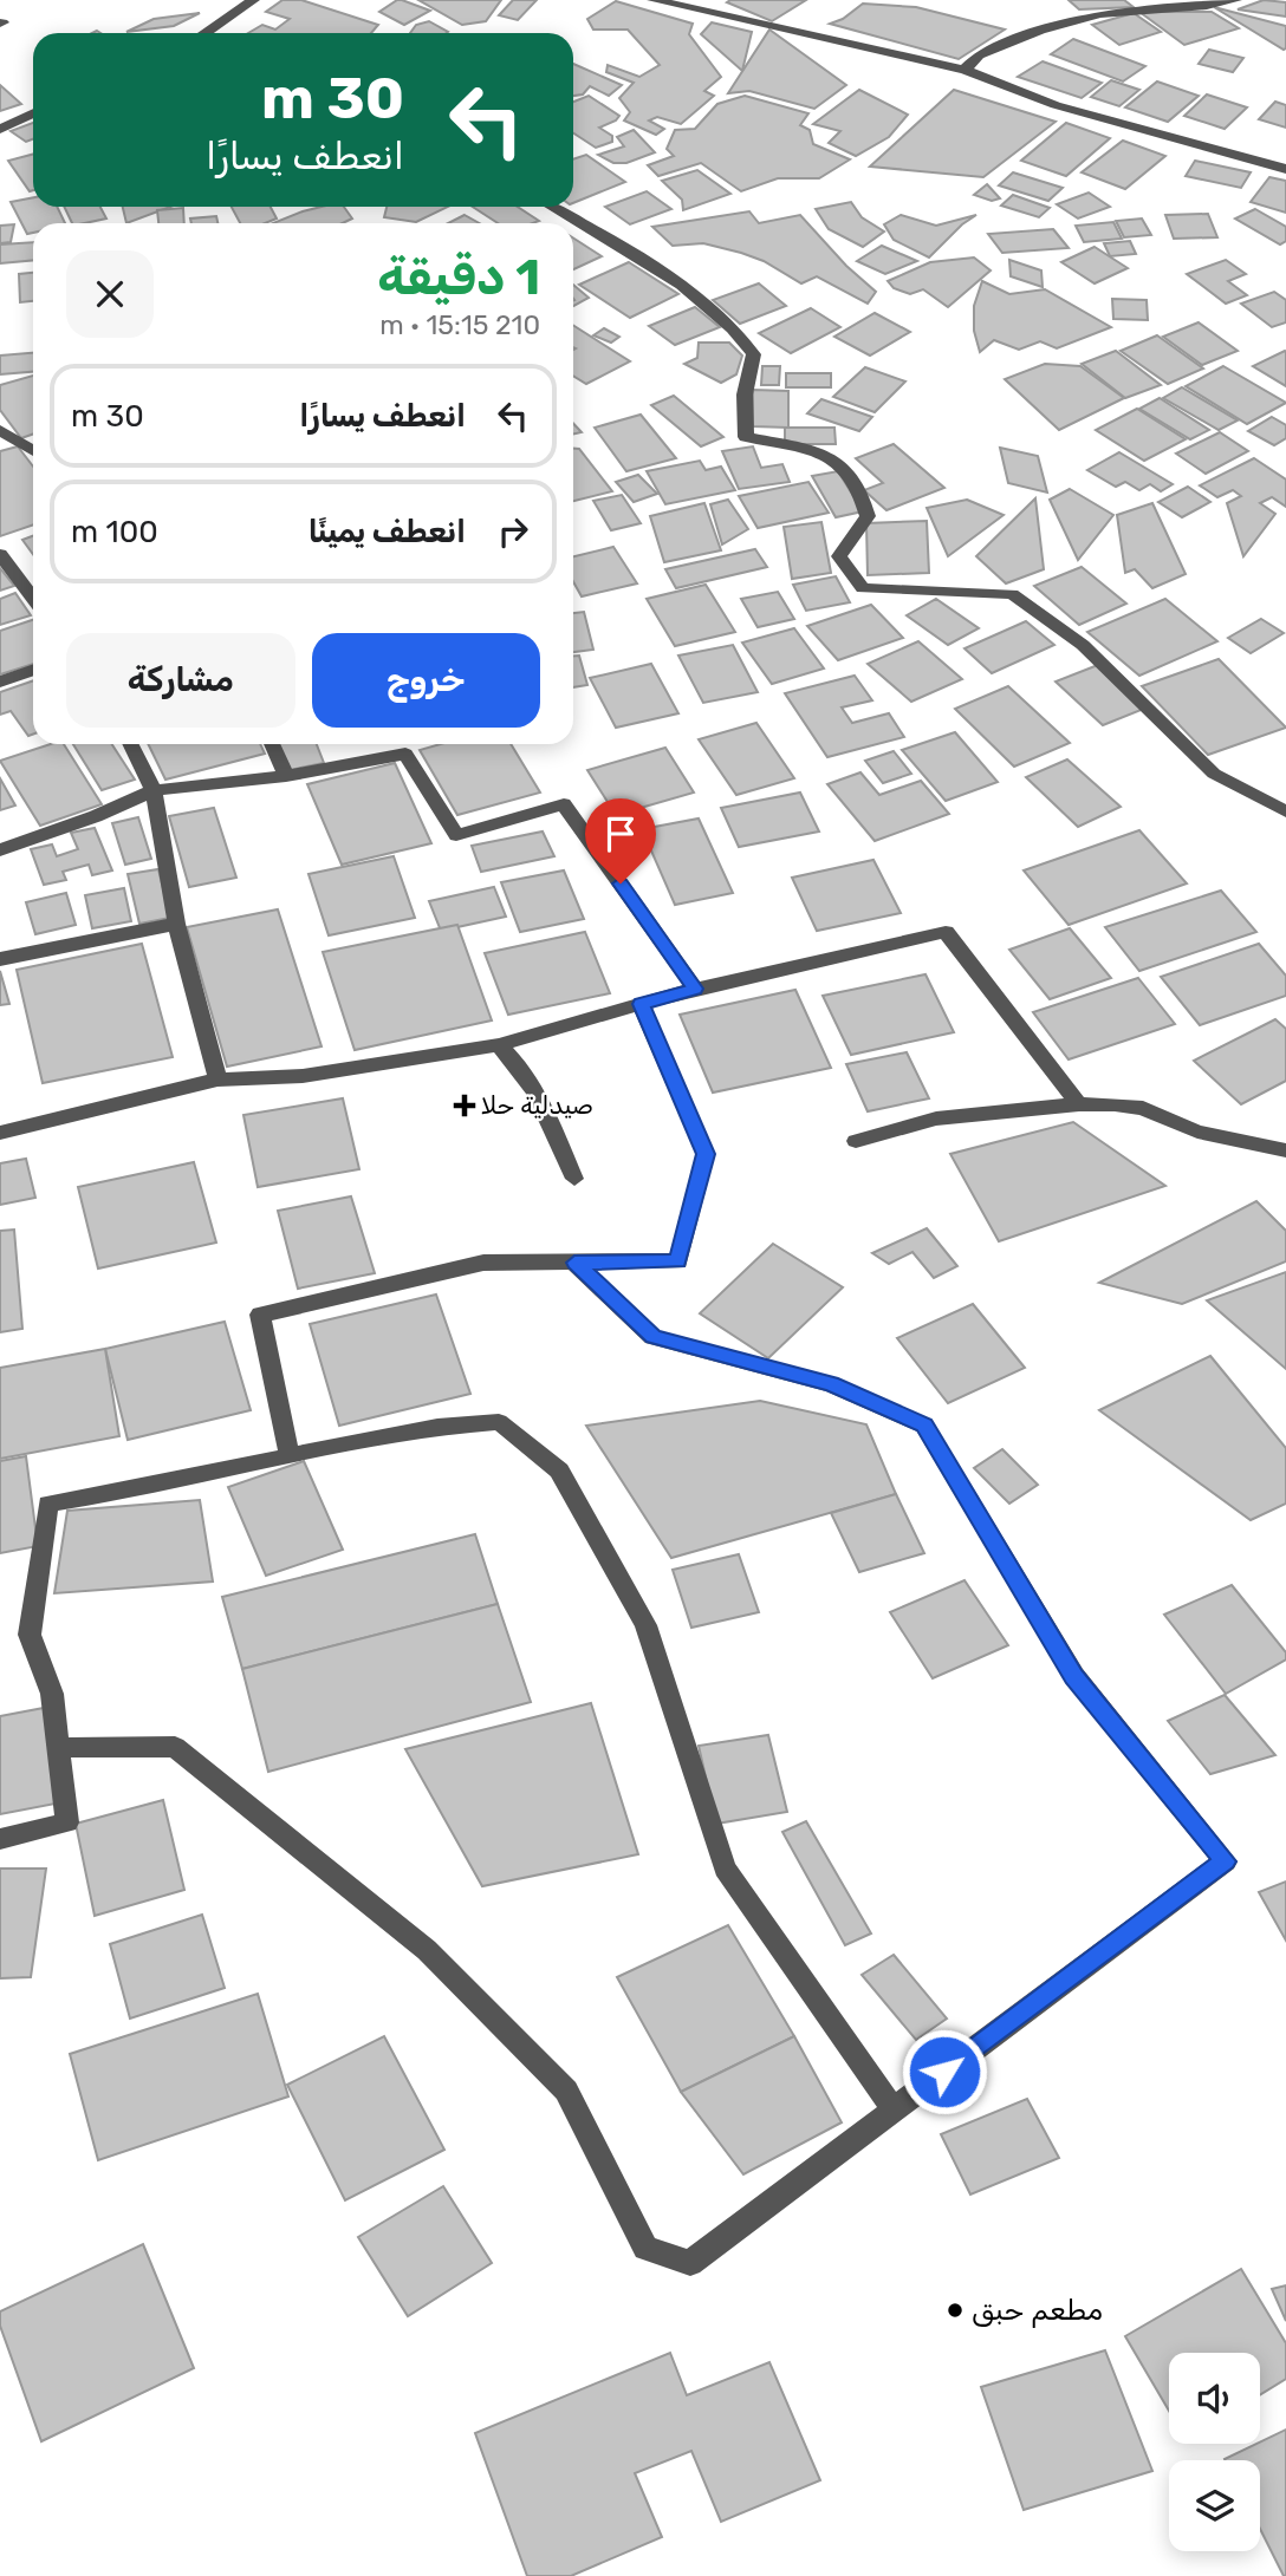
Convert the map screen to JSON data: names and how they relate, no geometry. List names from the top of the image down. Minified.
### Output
{"places":{"health":["صيدلية حلا"],"other":["مطعم حبق"]},"page":{"turn":["30 m","انعطف يسارًا"],"heading":["1 دقيقة","210 m · 15:15"],"list":[{"name":"انعطف يسارًا","value":"30 m"},{"name":"انعطف يمينًا","value":"100 m"}],"buttons":["خروج","مشاركة"]}}
